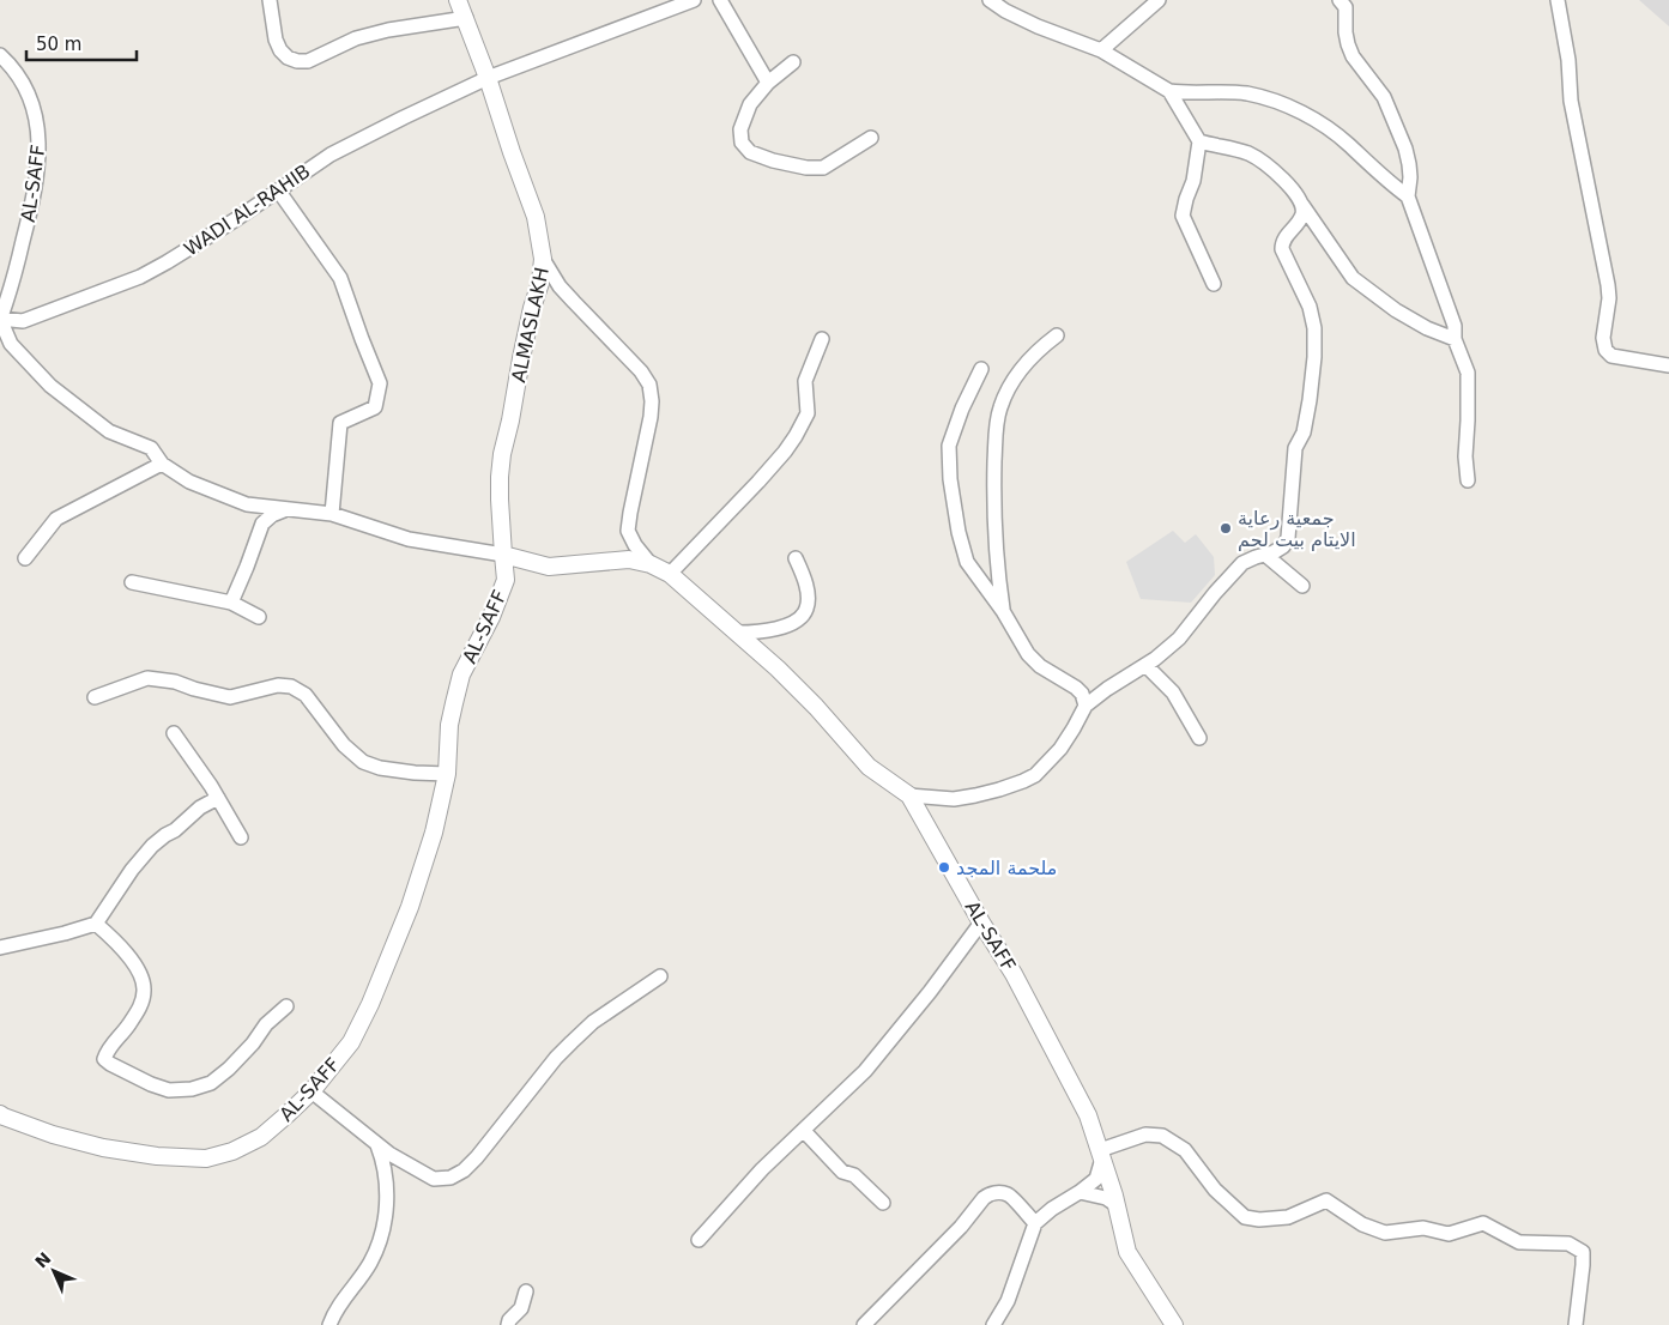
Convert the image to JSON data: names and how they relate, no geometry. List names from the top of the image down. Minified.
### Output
{"streets":{"street":["AL-SAFF","WADI AL-RAHIB","ALMASLAKH"]},"crossings":[["AL-SAFF","WADI AL-RAHIB"],["AL-SAFF","ALMASLAKH"],["WADI AL-RAHIB","ALMASLAKH"]],"places":["جمعية رعاية الايتام بيت لحم","ملحمة المجد"],"scale_bar":"50 m","north":"top left"}
